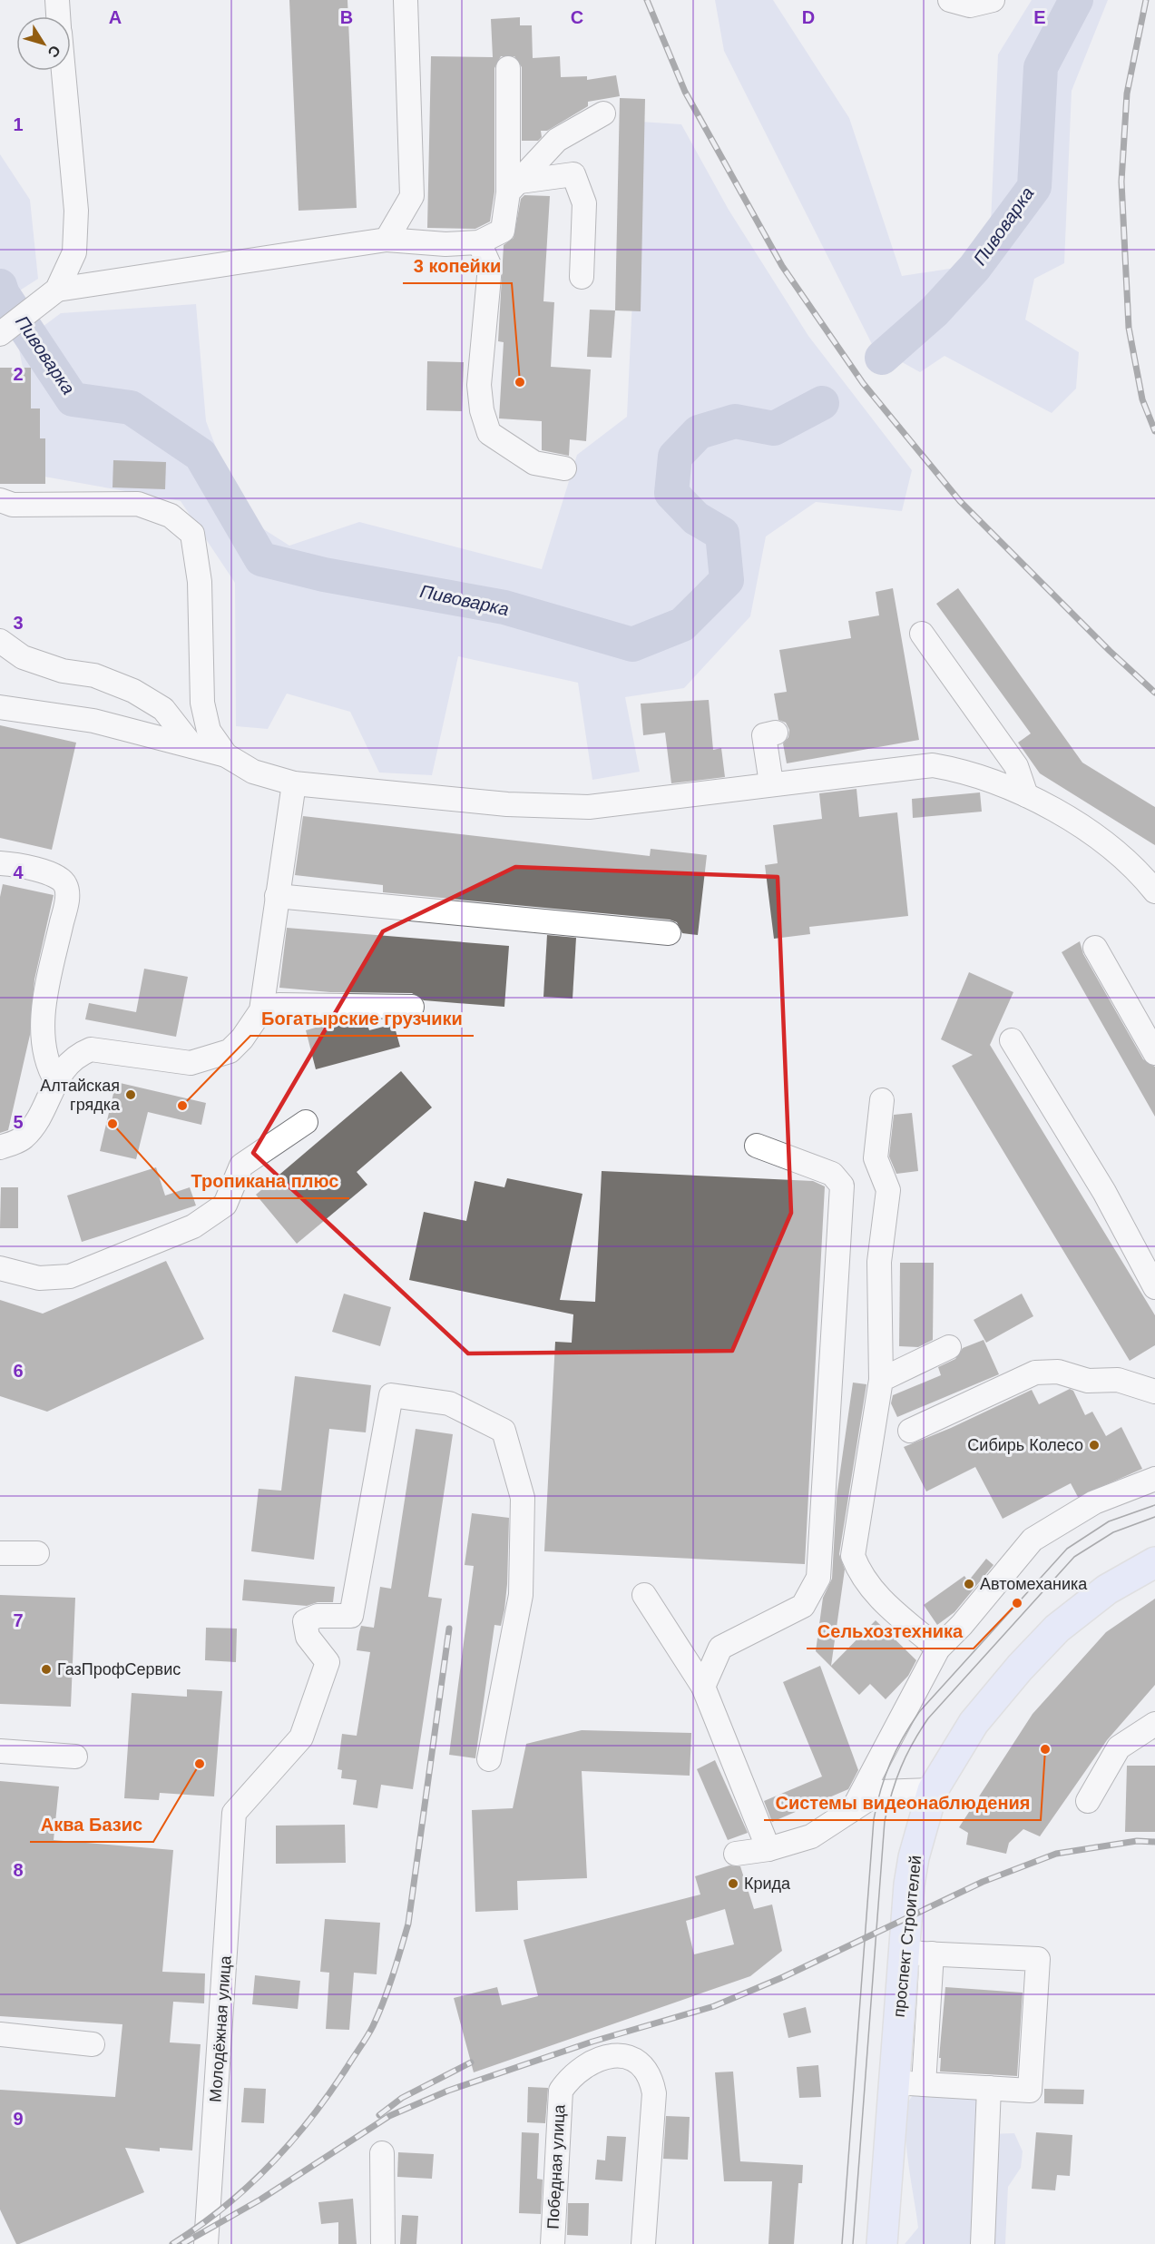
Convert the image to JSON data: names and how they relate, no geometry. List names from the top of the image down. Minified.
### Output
{"streets":{"main road":["проспект Строителей"],"street":["Молодёжная улица","Победная улица"]},"water":["Пивоварка"],"places":["3 копейки","Алтайская грядка","Богатырские грузчики","Тропикана плюс","Сибирь Колесо","Автомеханика","Сельхозтехника","ГазПрофСервис","Системы видеонаблюдения","Аква Базис","Крида"],"north":"bottom right","grid":{"columns":["A","B","C","D","E"],"rows":["1","2","3","4","5","6","7","8","9"]}}
